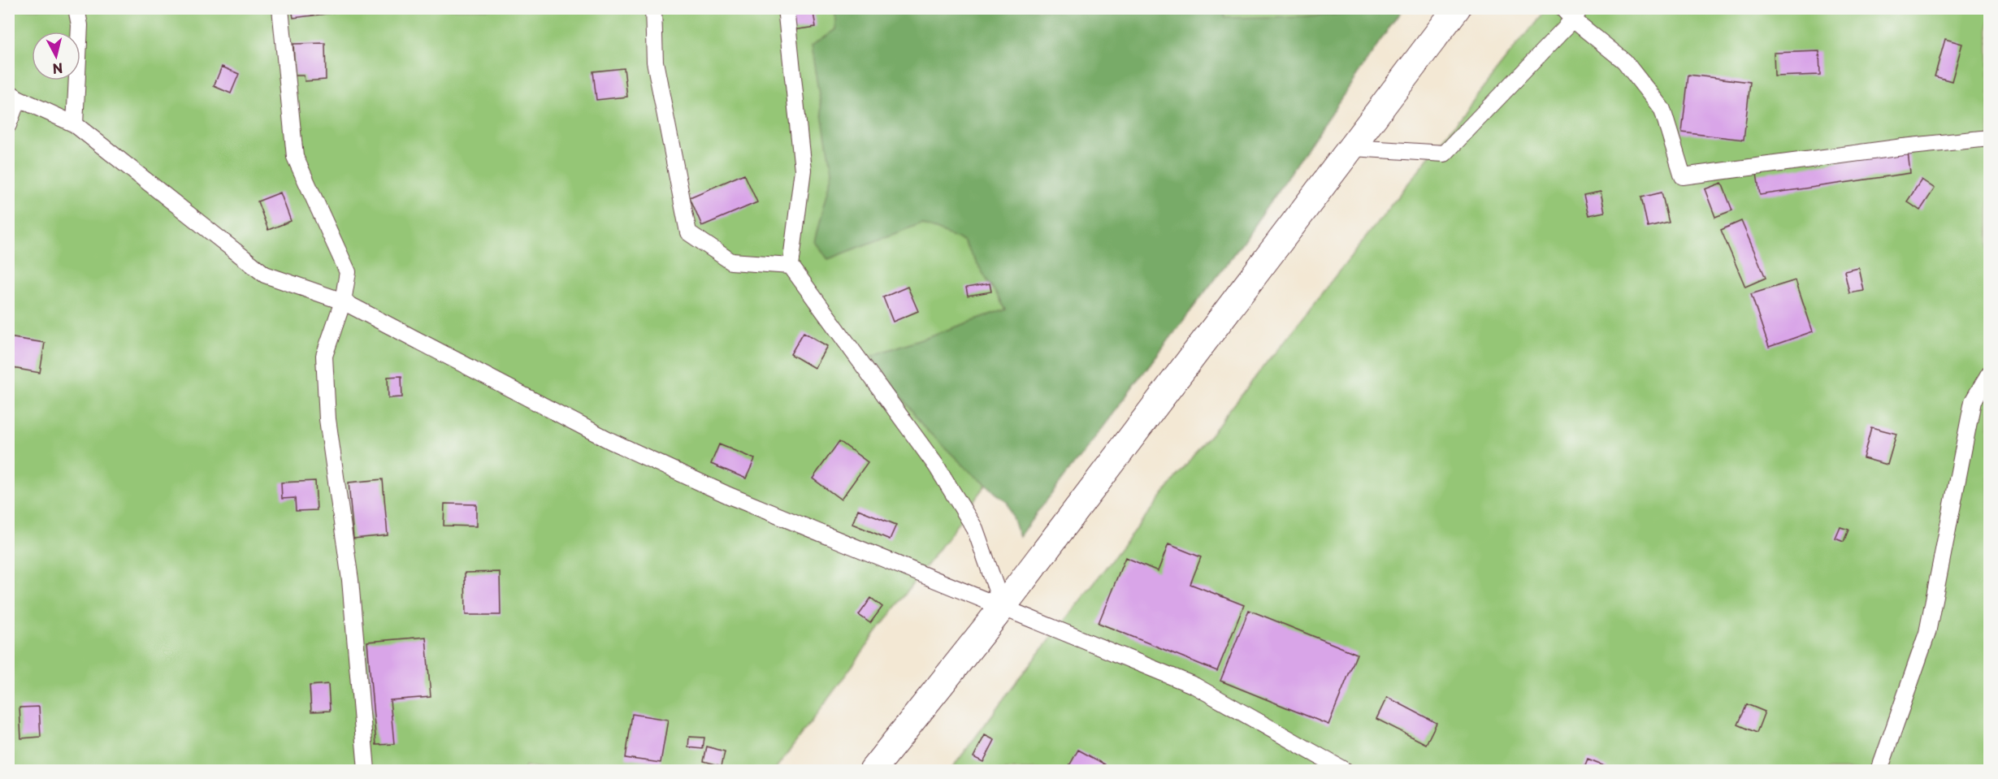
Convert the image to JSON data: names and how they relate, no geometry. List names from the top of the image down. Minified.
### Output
{"north":"bottom"}
